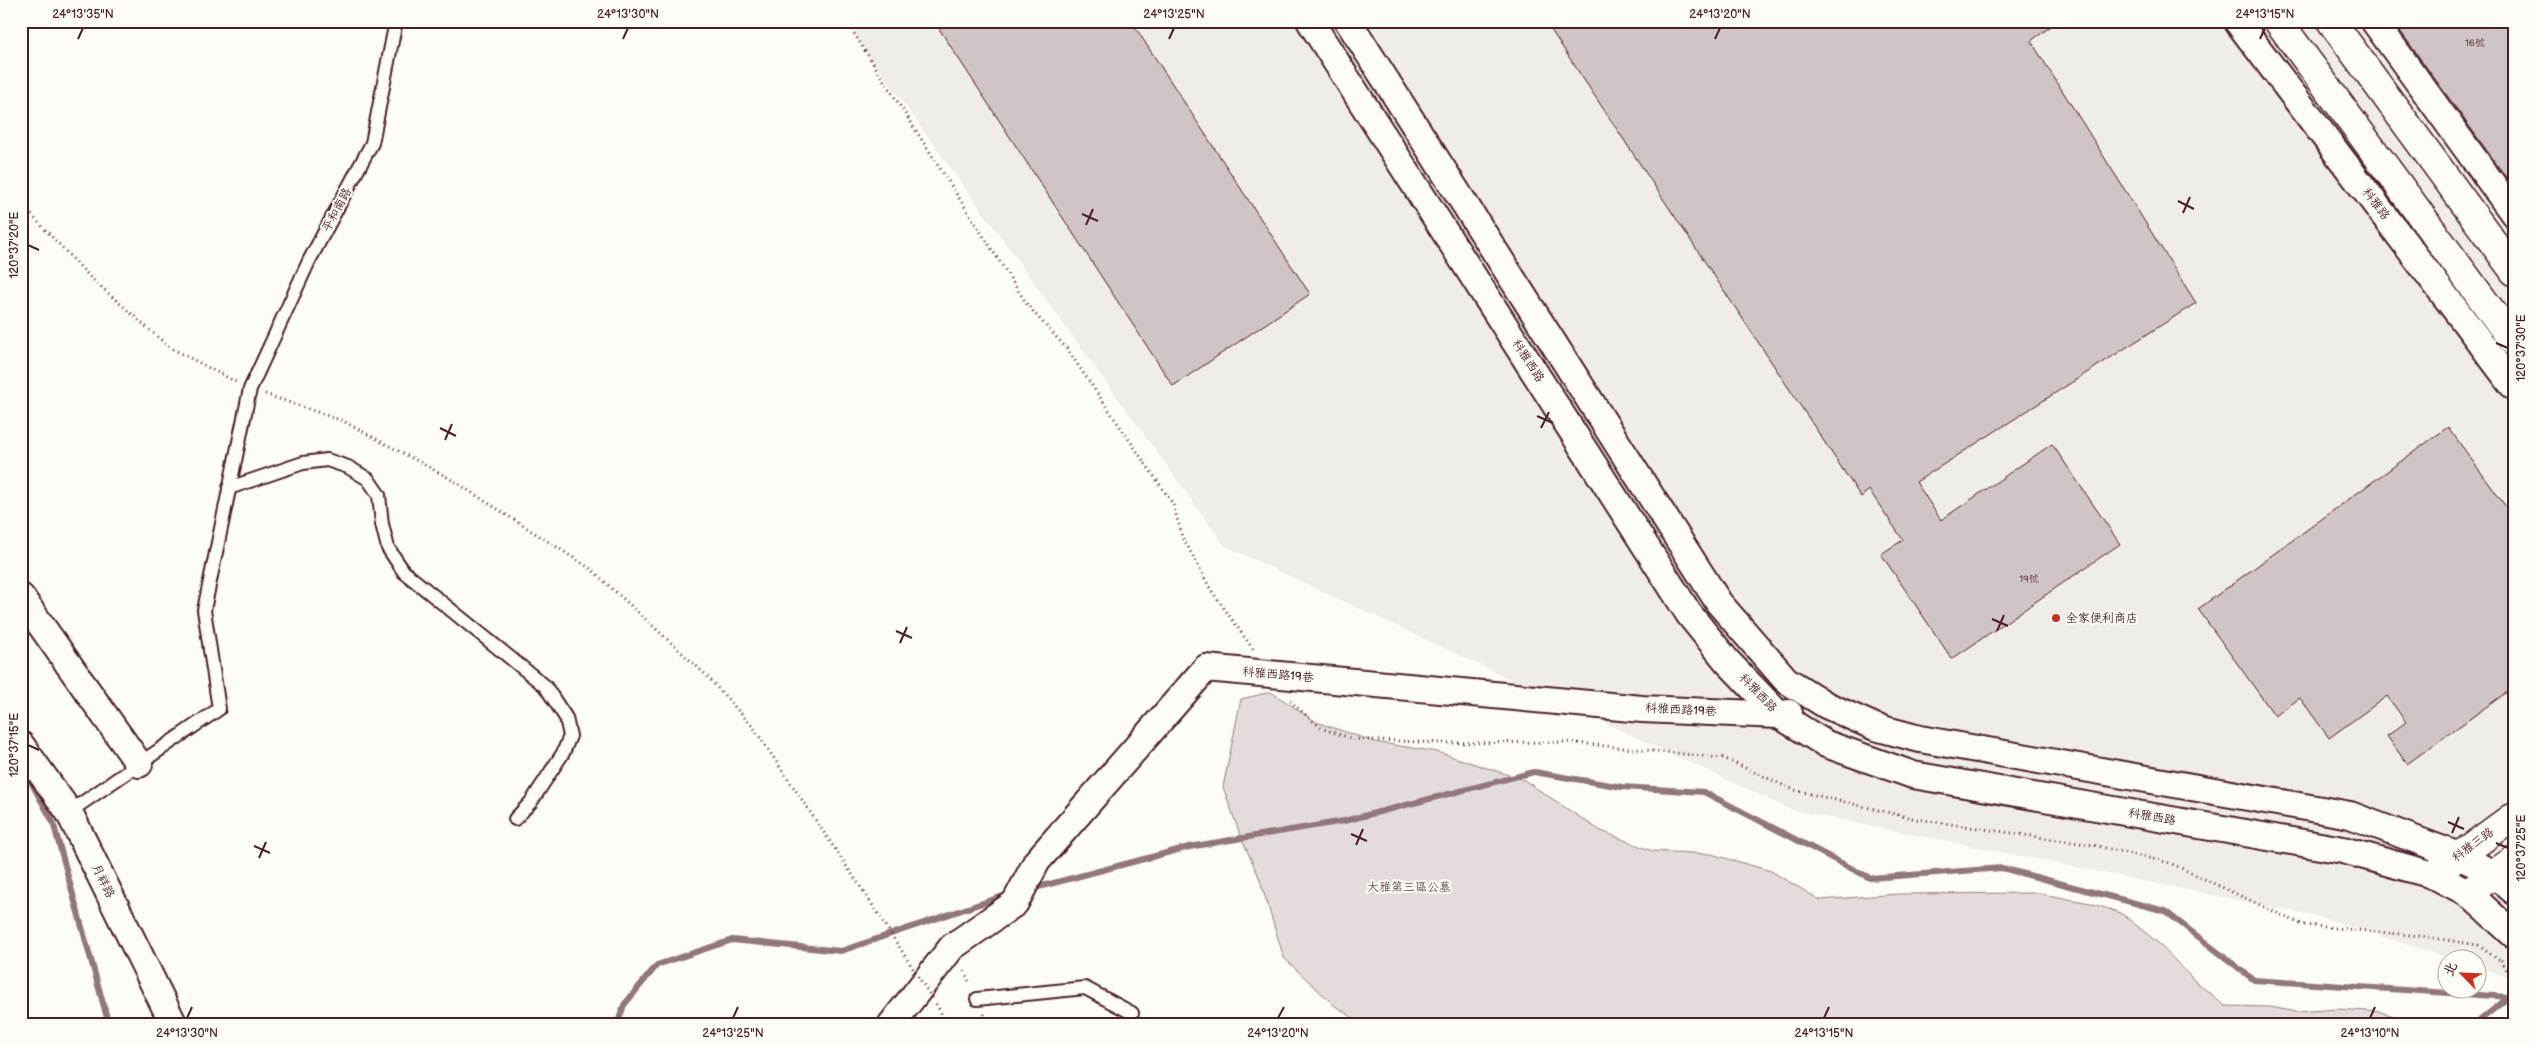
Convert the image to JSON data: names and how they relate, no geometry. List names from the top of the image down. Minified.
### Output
{"streets":{"street":["科雅路","科雅西路","科雅西路19巷","科雅三路","月祥路"],"lane":["平和南路"]},"crossings":[["科雅西路","科雅西路19巷"],["科雅西路","科雅三路"]],"parks":["大雅第三區公墓"],"places":["全家便利商店"],"house_numbers":["16號","19號"],"north":"top left","coordinates":["24°13'35\"N","24°13'30\"N","24°13'25\"N","24°13'20\"N","24°13'15\"N","120°37'20\"E","120°37'30\"E","120°37'15\"E","120°37'25\"E","24°13'10\"N"]}
